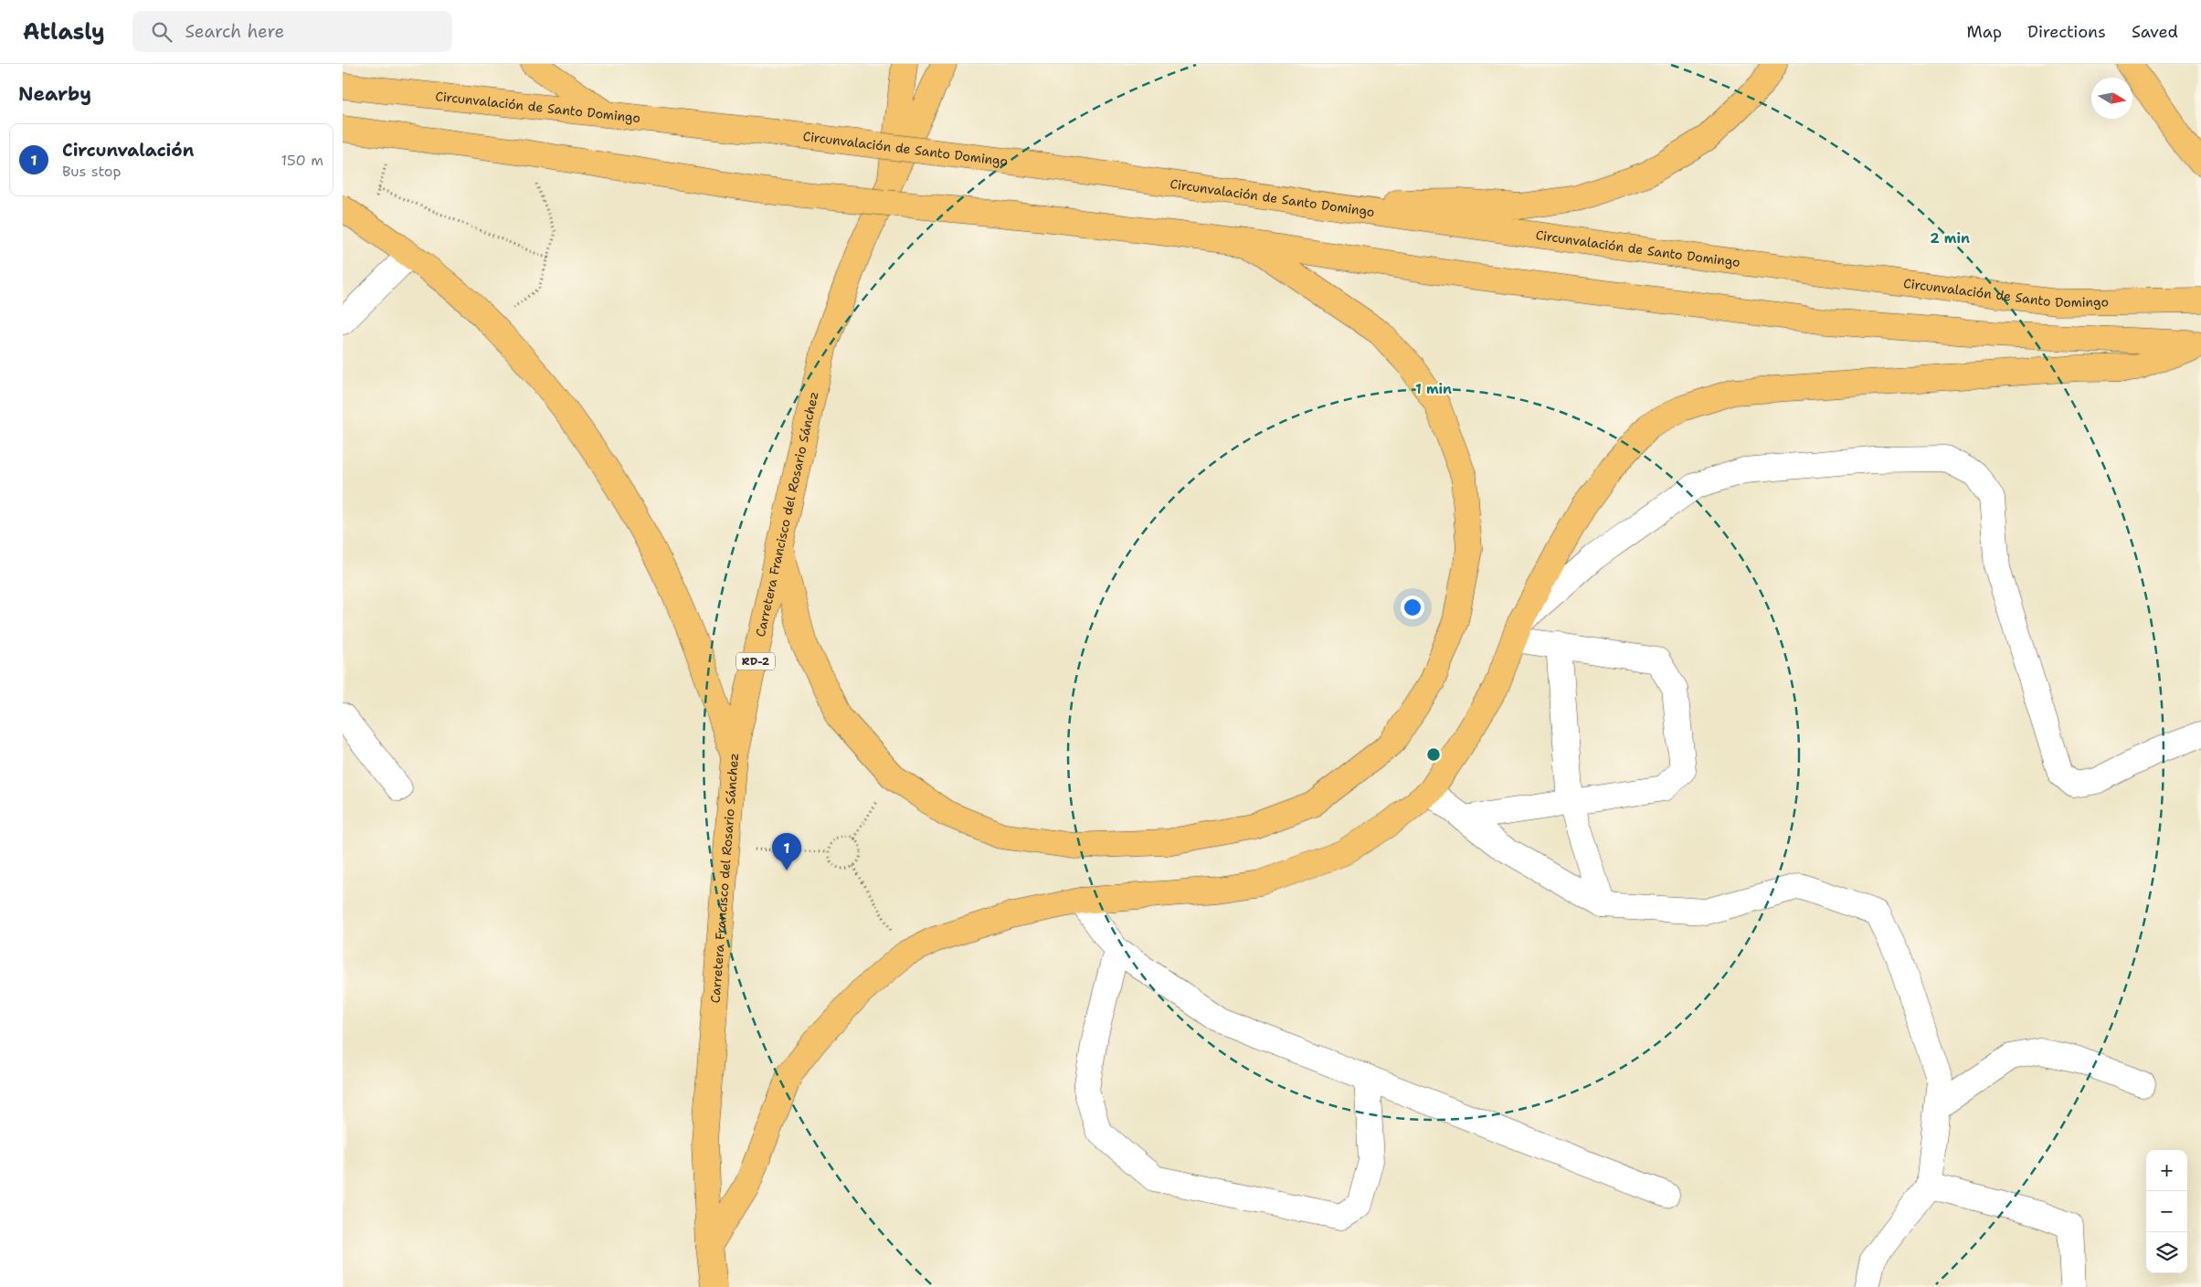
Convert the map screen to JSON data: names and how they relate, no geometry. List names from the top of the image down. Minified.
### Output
{"streets":{"main road":["Circunvalación de Santo Domingo","Carretera Francisco del Rosario Sánchez","RD-2"]},"north":"right","page":{"header":"Atlasly","search":"Search here","nav":["Map","Directions","Saved"],"heading":"Nearby","list":[{"mark":"1","name":"Circunvalación","note":"Bus stop","value":"150 m"}],"pins":"1","map_buttons":["+","−"]},"rings":["2 min","1 min"]}
